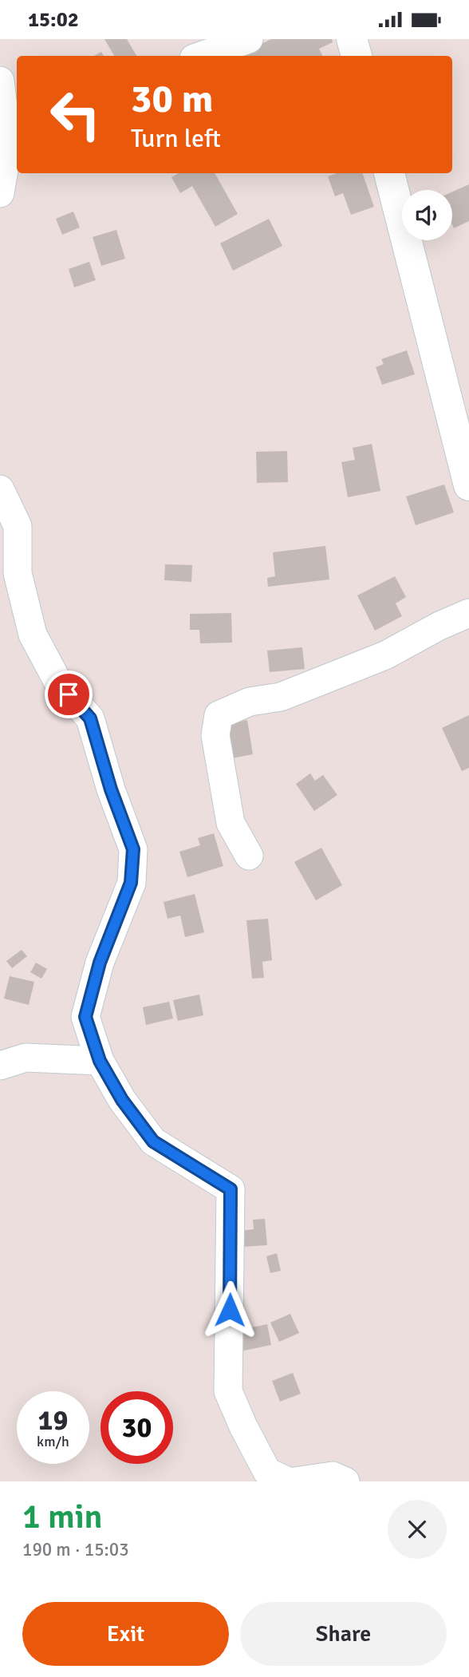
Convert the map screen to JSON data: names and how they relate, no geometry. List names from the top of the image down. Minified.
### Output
{"page":{"status":"15:02","turn":["30 m","Turn left"],"speed":"19 km/h","limit":"30","heading":["1 min","190 m · 15:03"],"buttons":["Exit","Share"]}}
